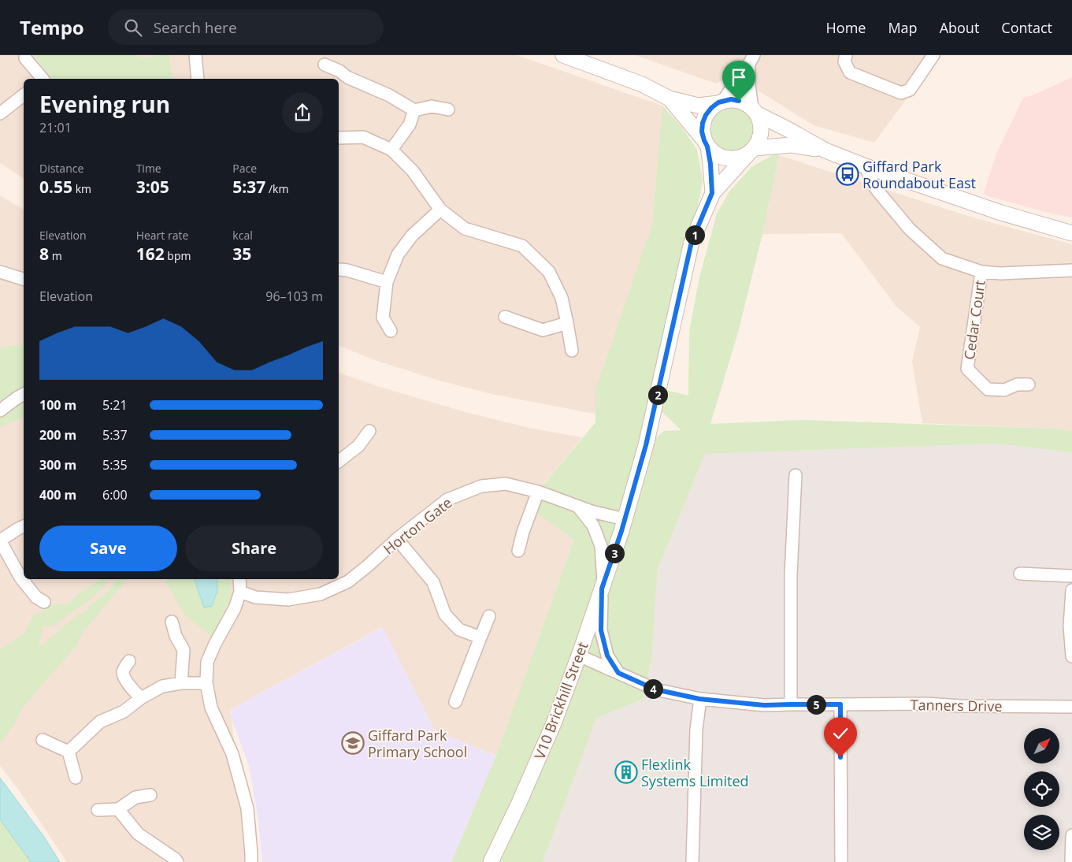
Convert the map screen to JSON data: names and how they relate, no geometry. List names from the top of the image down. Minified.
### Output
{"streets":{"street":["Cedar Court","Horton Gate","V10 Brickhill Street","Tanners Drive"]},"crossings":[["Horton Gate","V10 Brickhill Street"],["V10 Brickhill Street","Tanners Drive"]],"places":{"bus stop":["Giffard Park Roundabout East"],"school or university":["Giffard Park Primary School"],"building":["Flexlink Systems Limited"]},"north":"top right","page":{"header":"Tempo","search":"Search here","nav":["Home","Map","About","Contact"],"heading":["Evening run","21:01"],"stats":[["Distance","0.55 km"],["Time","3:05"],["Pace","5:37 /km"],["Elevation","8 m"],["Heart rate","162 bpm"],["kcal","35"]],"pins":["1","2","3","4","5"],"chart":["Elevation","96–103 m"],"list":[{"name":"100 m","note":"5:21"},{"name":"200 m","note":"5:37"},{"name":"300 m","note":"5:35"},{"name":"400 m","note":"6:00"}],"buttons":["Save","Share"]}}
